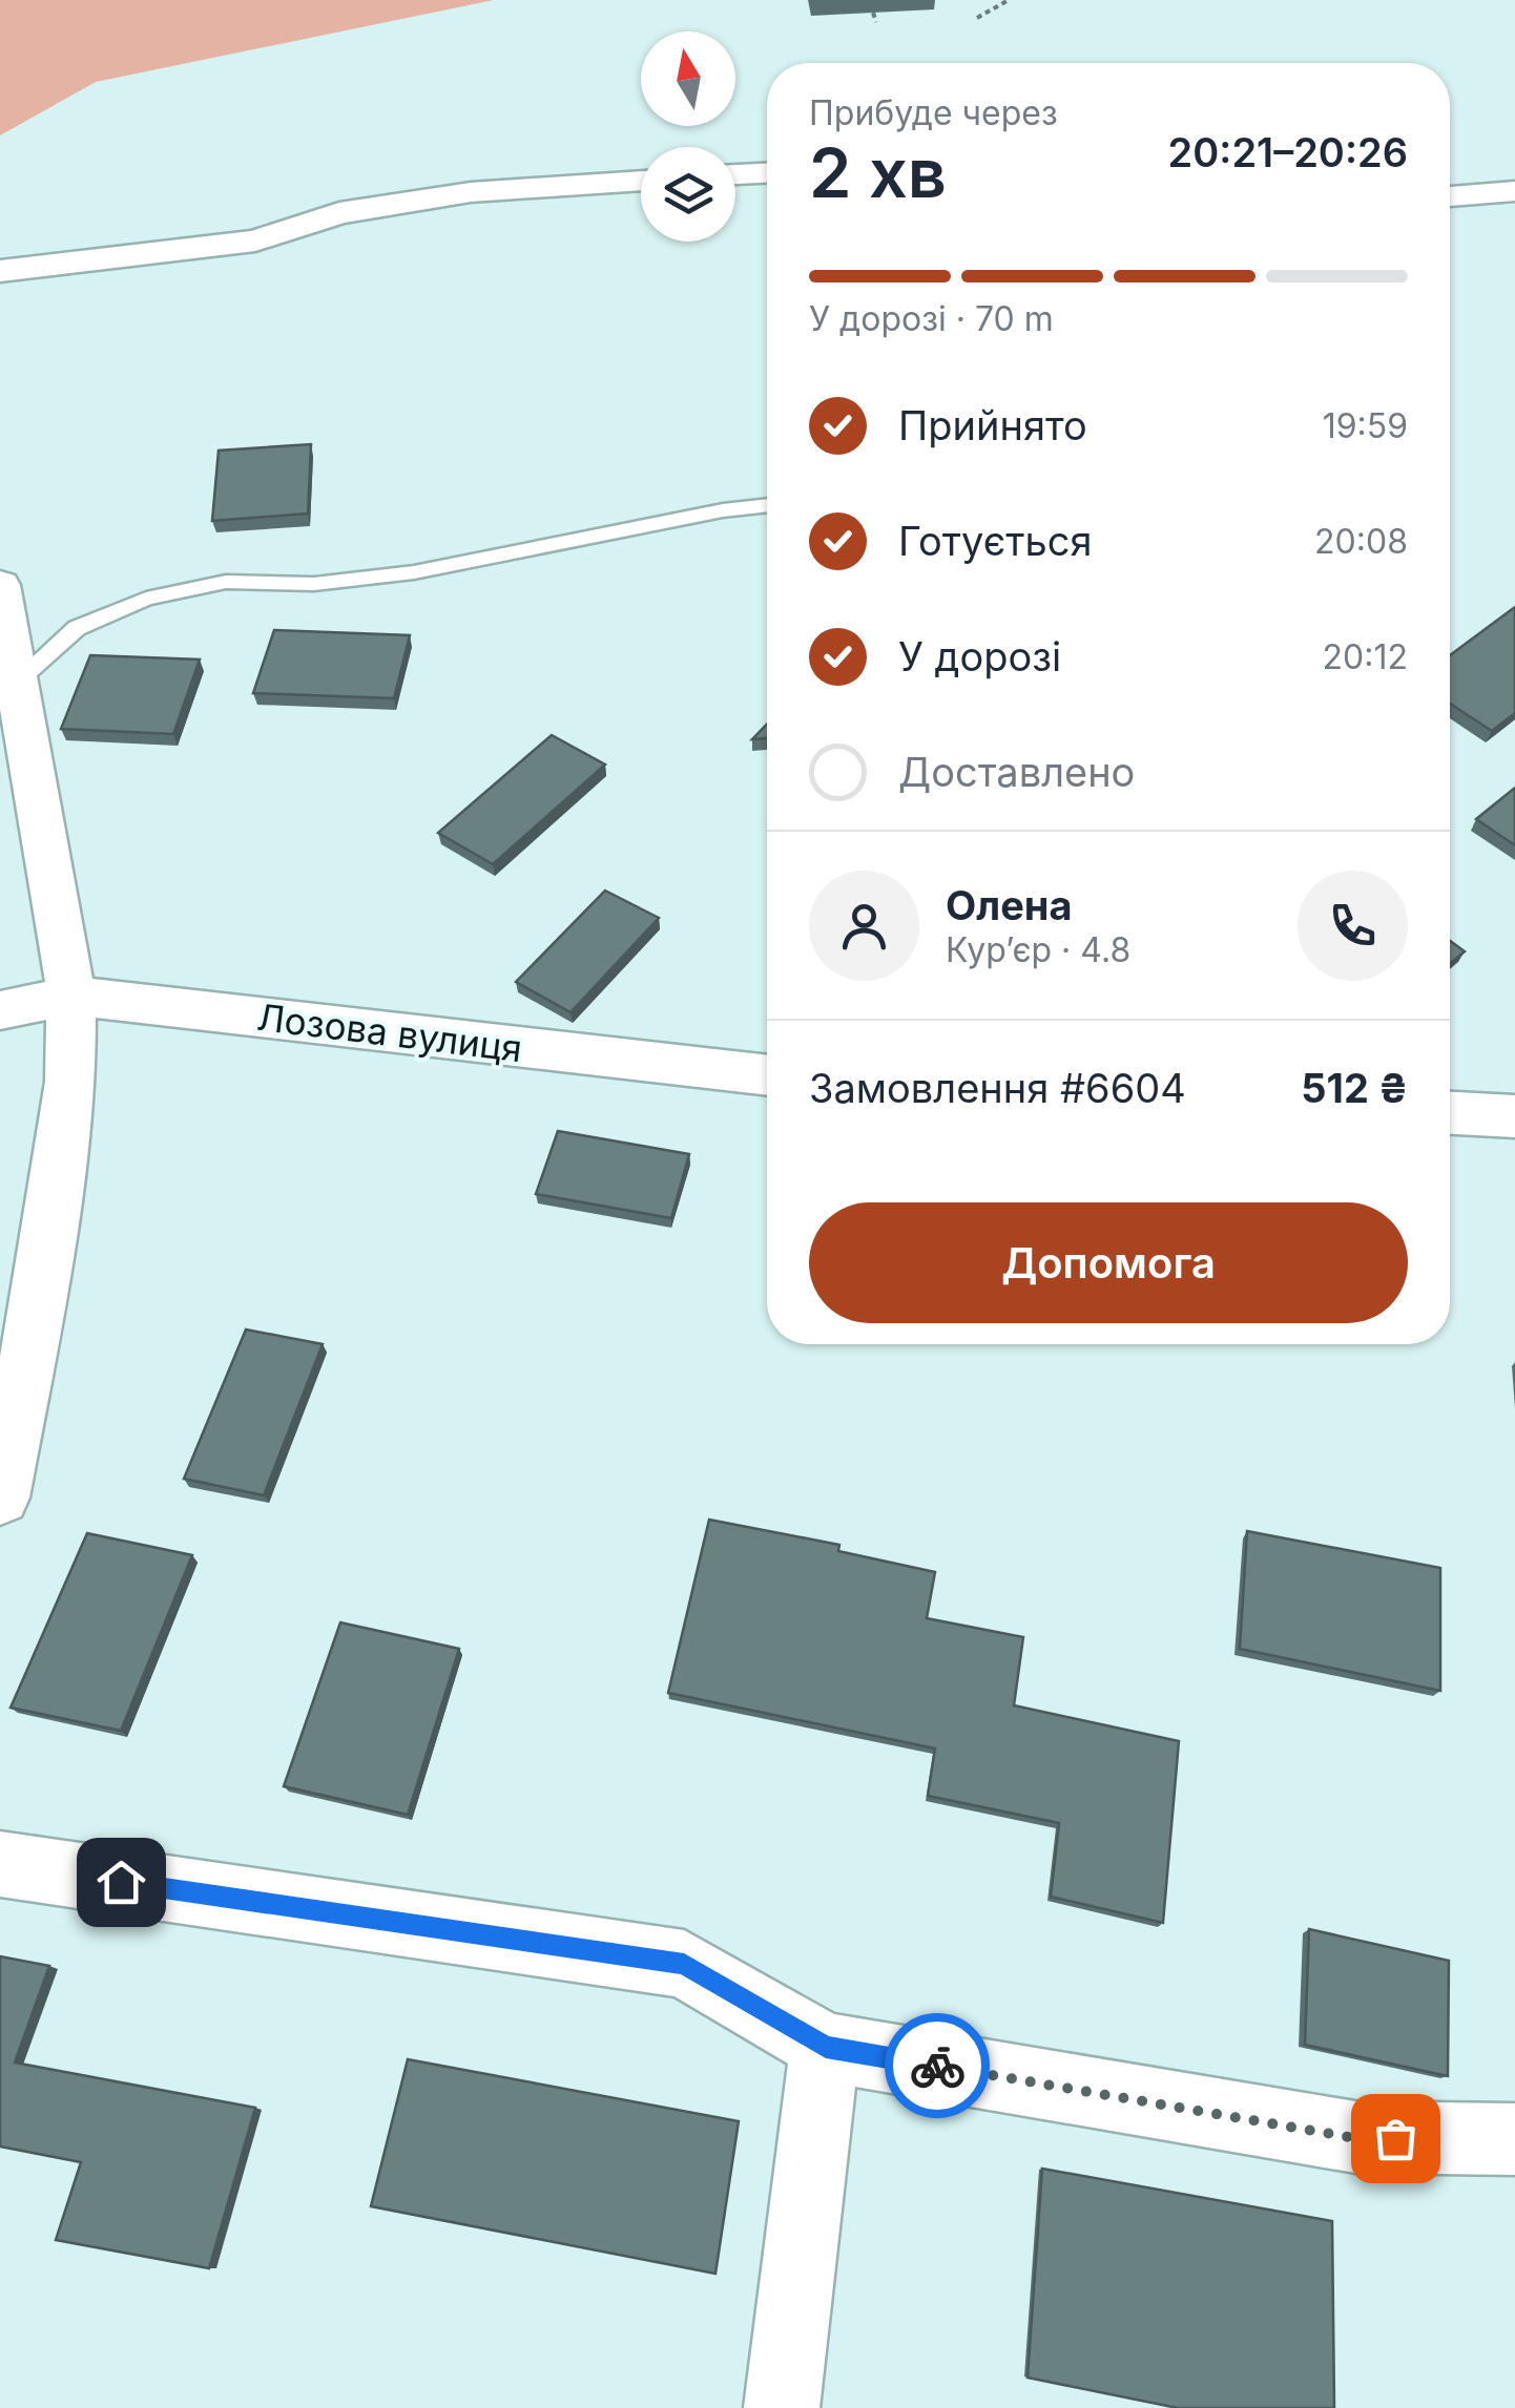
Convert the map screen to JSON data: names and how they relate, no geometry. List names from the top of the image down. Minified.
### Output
{"streets":{"street":["Лозова вулиця"]},"north":"top","page":{"heading":["2 хв","Прибуде через","20:21–20:26"],"panel":["Олена","Кур’єр · 4.8","Замовлення #6604","512 ₴"],"bar":"У дорозі · 70 m","list":[["Прийнято","19:59"],["Готується","20:08"],["У дорозі","20:12"],"Доставлено"],"buttons":"Допомога"}}
